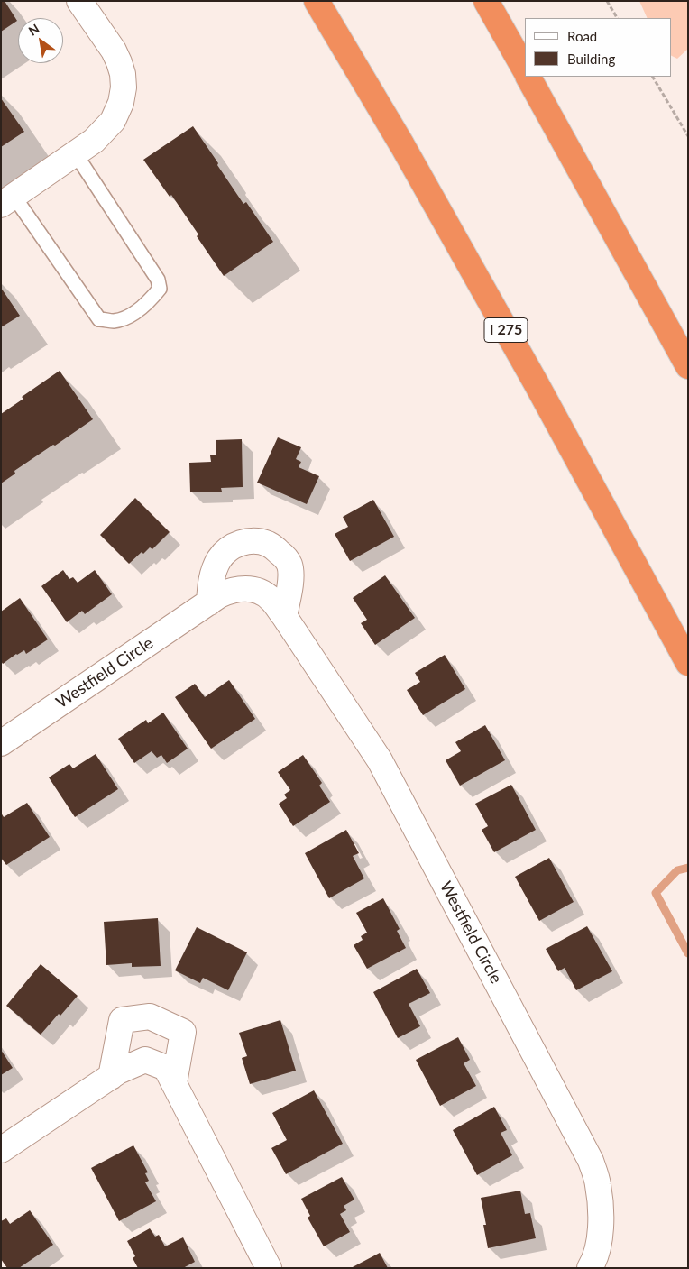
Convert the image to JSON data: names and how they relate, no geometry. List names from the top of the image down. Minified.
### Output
{"streets":{"highway":["I 275"],"street":["Westfield Circle"]},"legend":["Road","Building"],"north":"top left"}
